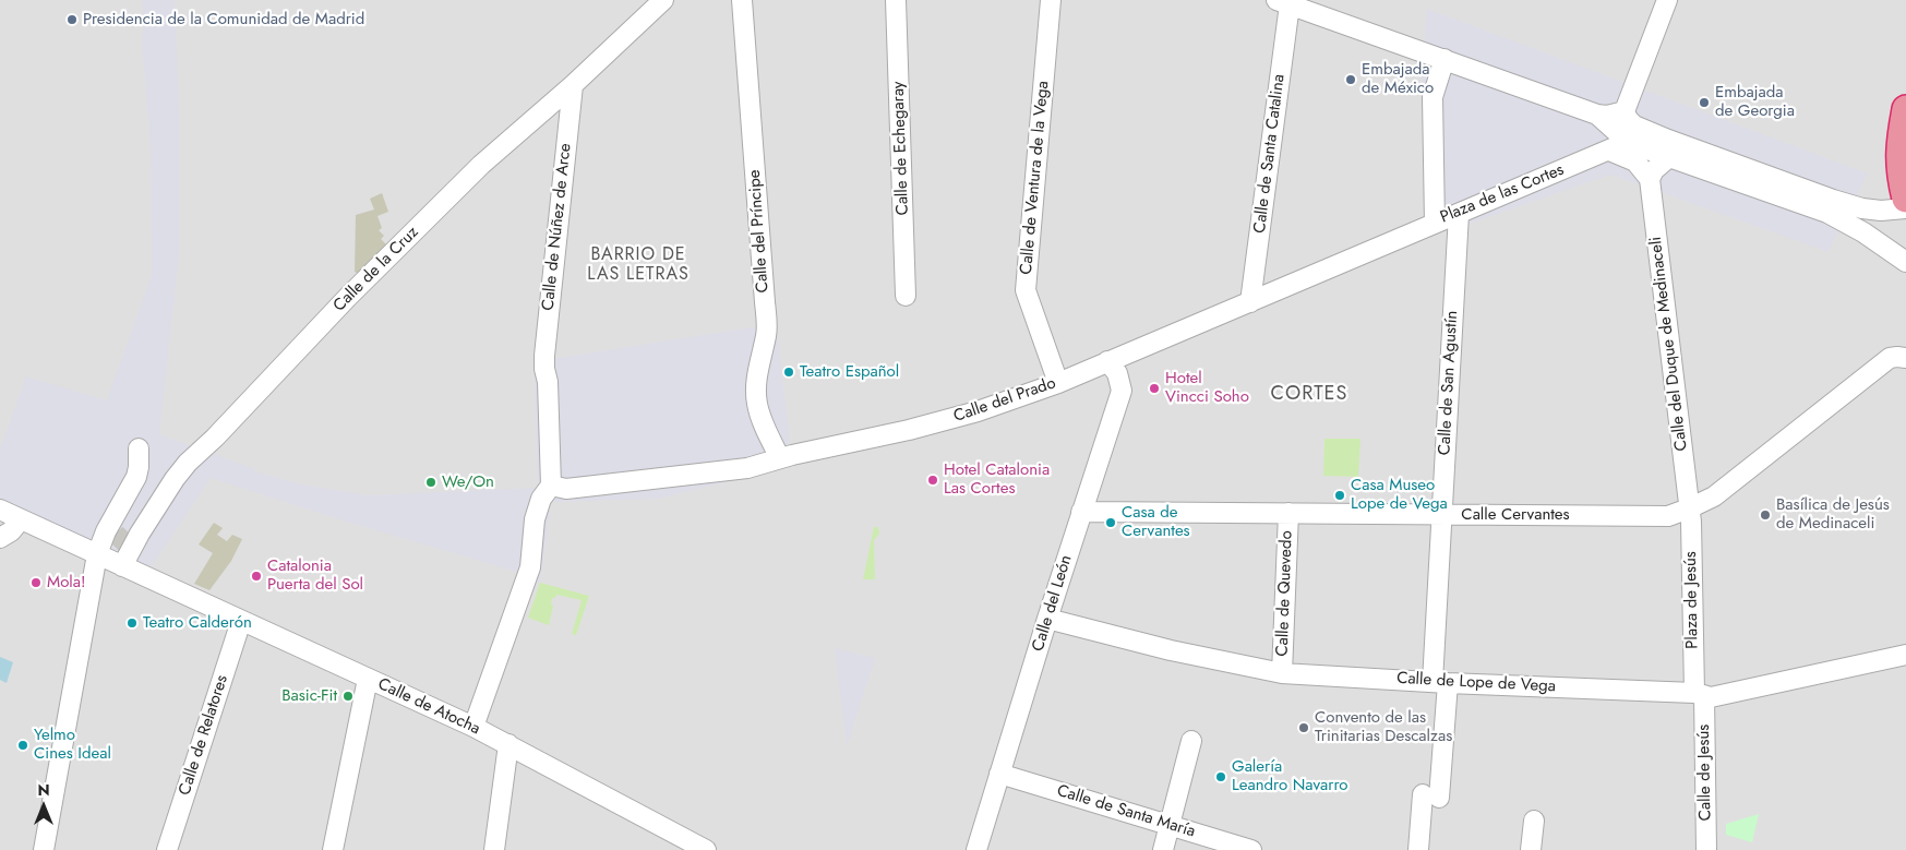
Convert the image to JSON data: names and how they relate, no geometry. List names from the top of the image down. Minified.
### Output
{"streets":{"street":["Calle de Echegaray","Calle de Santa Catalina","Calle de Ventura de la Vega","Plaza de las Cortes","Calle de Núñez de Arce","Calle del Príncipe","Calle de la Cruz","Calle del Duque de Medinaceli","Calle de San Agustín","Calle del Prado","Calle Cervantes","Calle de Quevedo","Plaza de Jesús","Calle del León","Calle de Lope de Vega","Calle de Atocha","Calle de Relatores","Calle de Jesús","Calle de Santa María"]},"crossings":[["Calle de Santa Catalina","Calle del Prado"],["Calle de Ventura de la Vega","Calle del Prado"],["Plaza de las Cortes","Calle de San Agustín"],["Plaza de las Cortes","Calle del Prado"],["Calle de Núñez de Arce","Calle de la Cruz"],["Calle de Núñez de Arce","Calle del Prado"],["Calle del Príncipe","Calle del Prado"],["Calle de la Cruz","Calle de Atocha"],["Calle del Duque de Medinaceli","Calle Cervantes"],["Calle del Duque de Medinaceli","Plaza de Jesús"],["Calle de San Agustín","Calle Cervantes"],["Calle de San Agustín","Calle de Lope de Vega"],["Calle del Prado","Calle del León"],["Calle Cervantes","Calle de Quevedo"],["Calle Cervantes","Plaza de Jesús"],["Calle Cervantes","Calle del León"],["Calle de Quevedo","Calle de Lope de Vega"],["Plaza de Jesús","Calle de Lope de Vega"],["Plaza de Jesús","Calle de Jesús"],["Calle del León","Calle de Lope de Vega"],["Calle del León","Calle de Santa María"],["Calle de Lope de Vega","Calle de Jesús"],["Calle de Atocha","Calle de Relatores"]],"districts":["BARRIO DE LAS LETRAS","CORTES"],"places":["Presidencia de la Comunidad de Madrid","Embajada de México","Embajada de Georgia","Teatro Español","Hotel Vincci Soho","Hotel Catalonia Las Cortes","We/On","Casa Museo Lope de Vega","Basílica de Jesús de Medinaceli","Casa de Cervantes","Catalonia Puerta del Sol","Mola!","Teatro Calderón","Basic-Fit","Convento de las Trinitarias Descalzas","Yelmo Cines Ideal","Galería Leandro Navarro"],"north":"top"}
